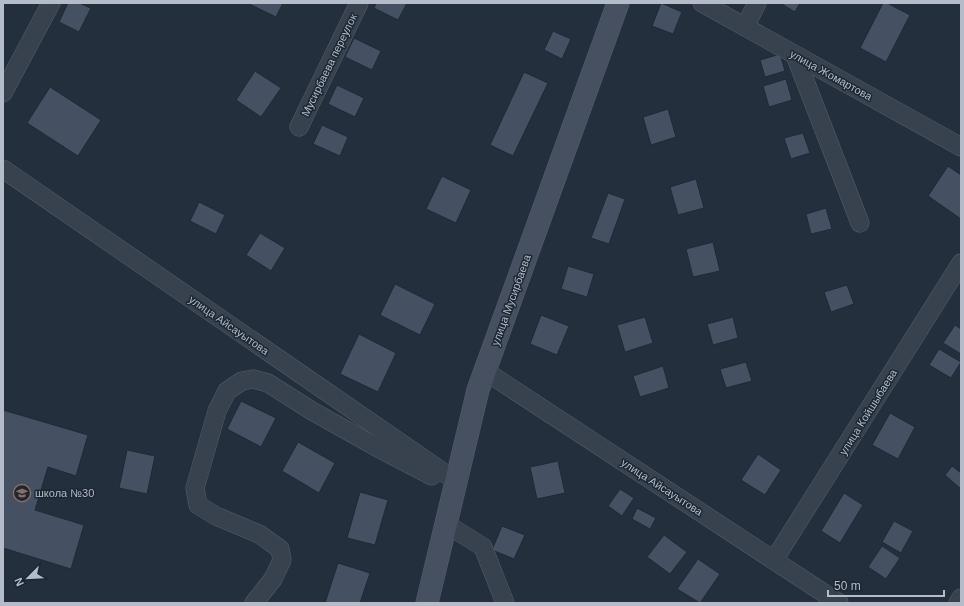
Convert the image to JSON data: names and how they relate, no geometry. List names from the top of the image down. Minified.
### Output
{"streets":{"street":["Мусирбаева переулок","улица Жомартова","улица Мусирбаева","улица Айсауытова","улица Койшыбаева"]},"crossings":[["улица Мусирбаева","улица Айсауытова"],["улица Айсауытова","улица Койшыбаева"]],"places":{"school or university":["школа №30"]},"scale_bar":"50 m","north":"bottom left"}
